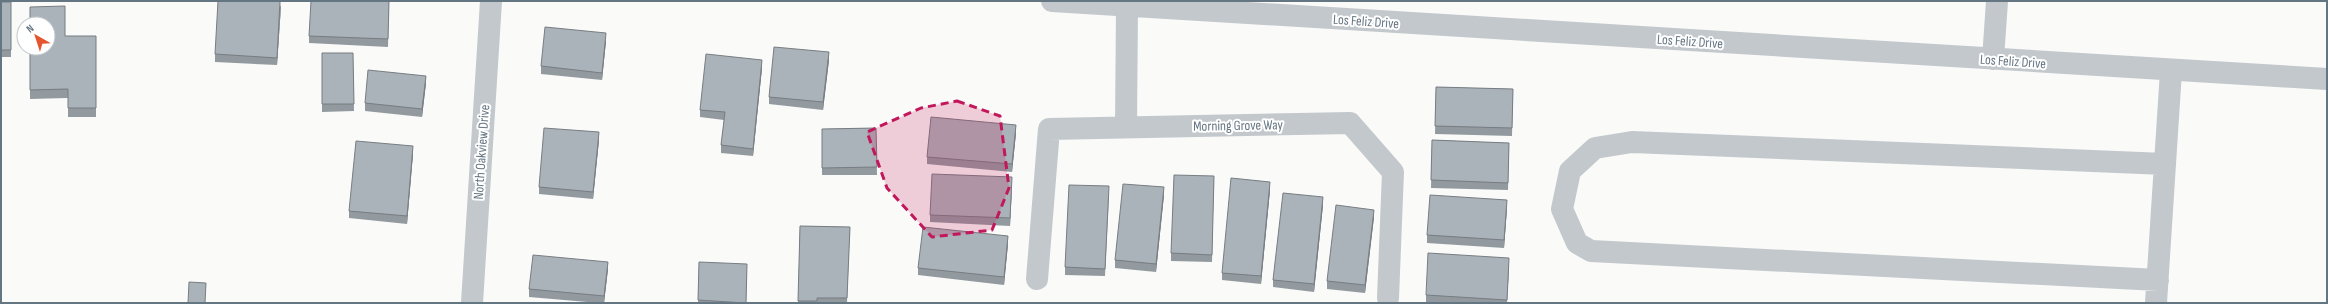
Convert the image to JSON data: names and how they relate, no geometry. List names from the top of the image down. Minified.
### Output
{"streets":{"street":["Los Feliz Drive","Morning Grove Way","North Oakview Drive"]},"north":"top left"}
